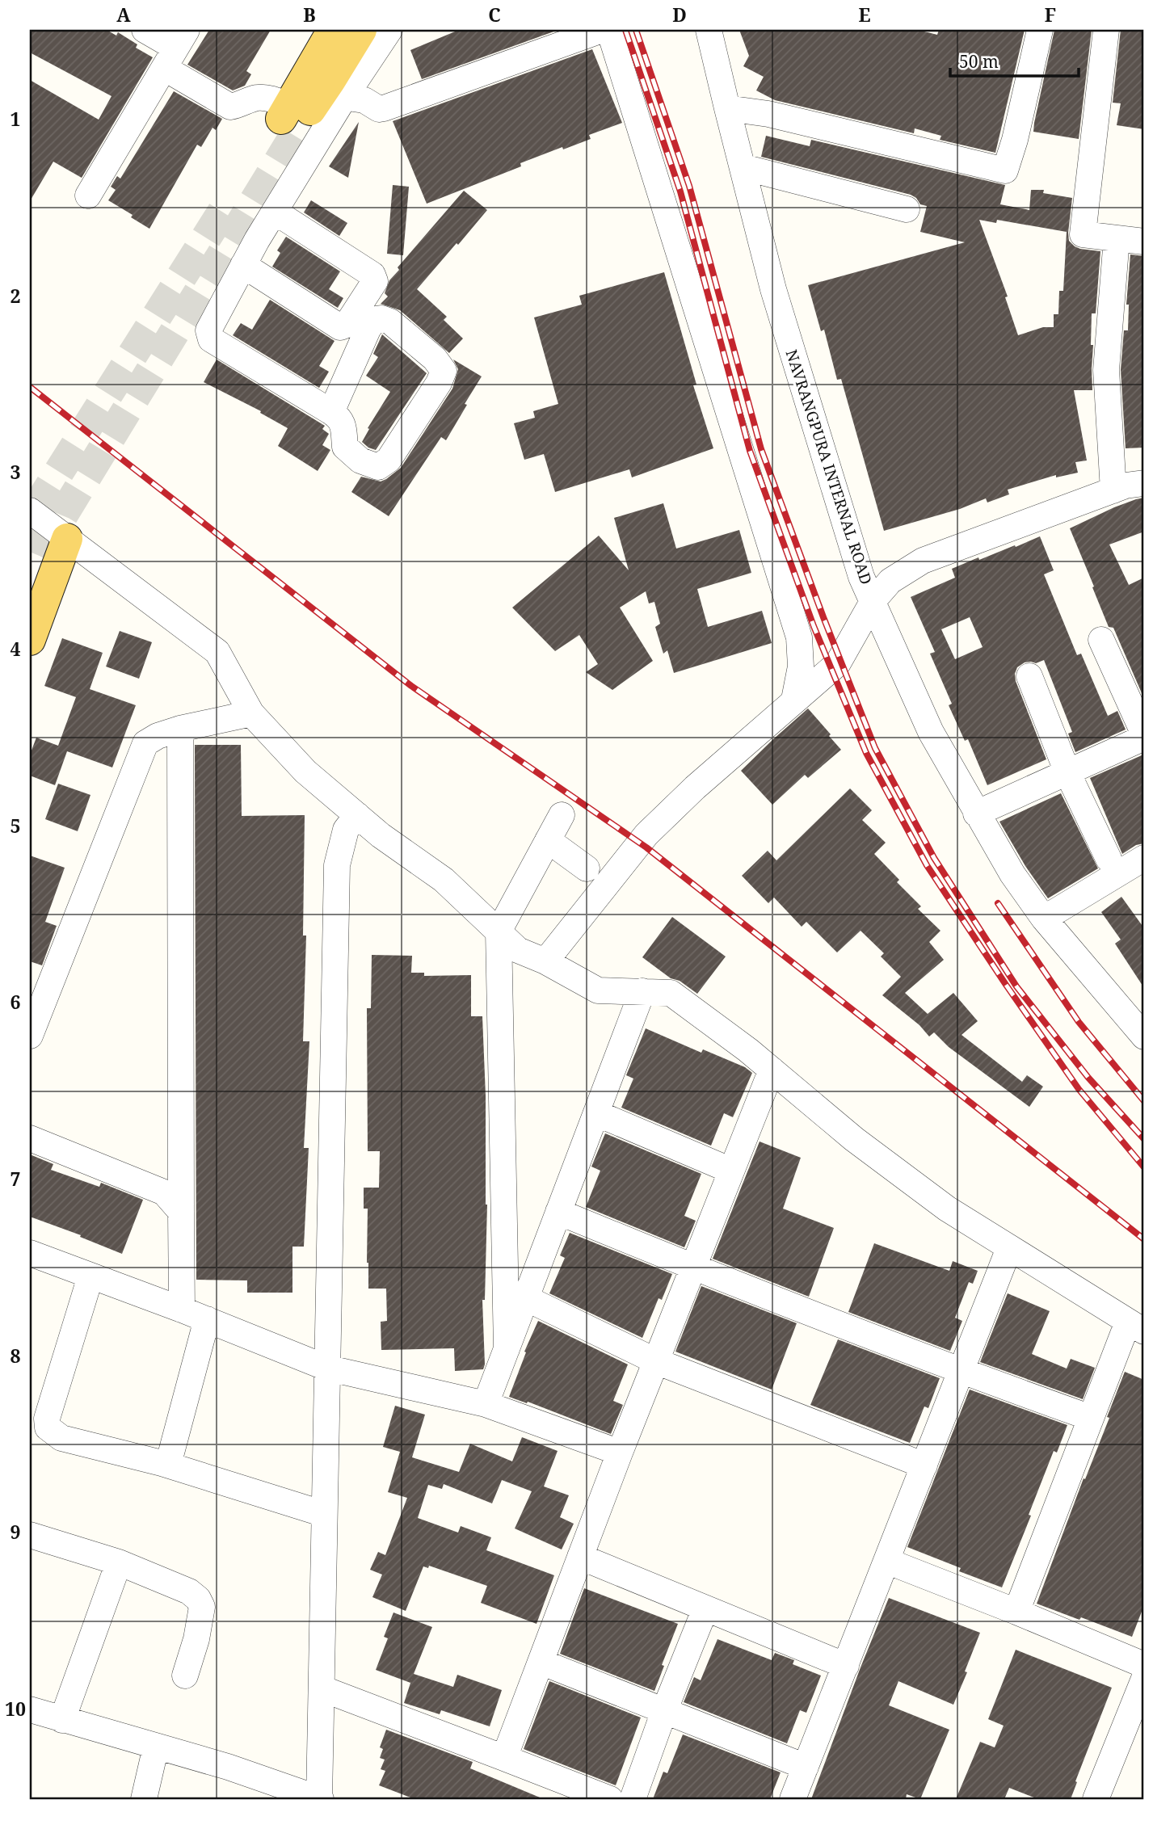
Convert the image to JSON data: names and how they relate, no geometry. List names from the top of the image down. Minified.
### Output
{"streets":{"street":["NAVRANGPURA INTERNAL ROAD"]},"scale_bar":"50 m","grid":{"columns":["A","B","C","D","E","F"],"rows":["1","2","3","4","5","6","7","8","9","10"]}}
